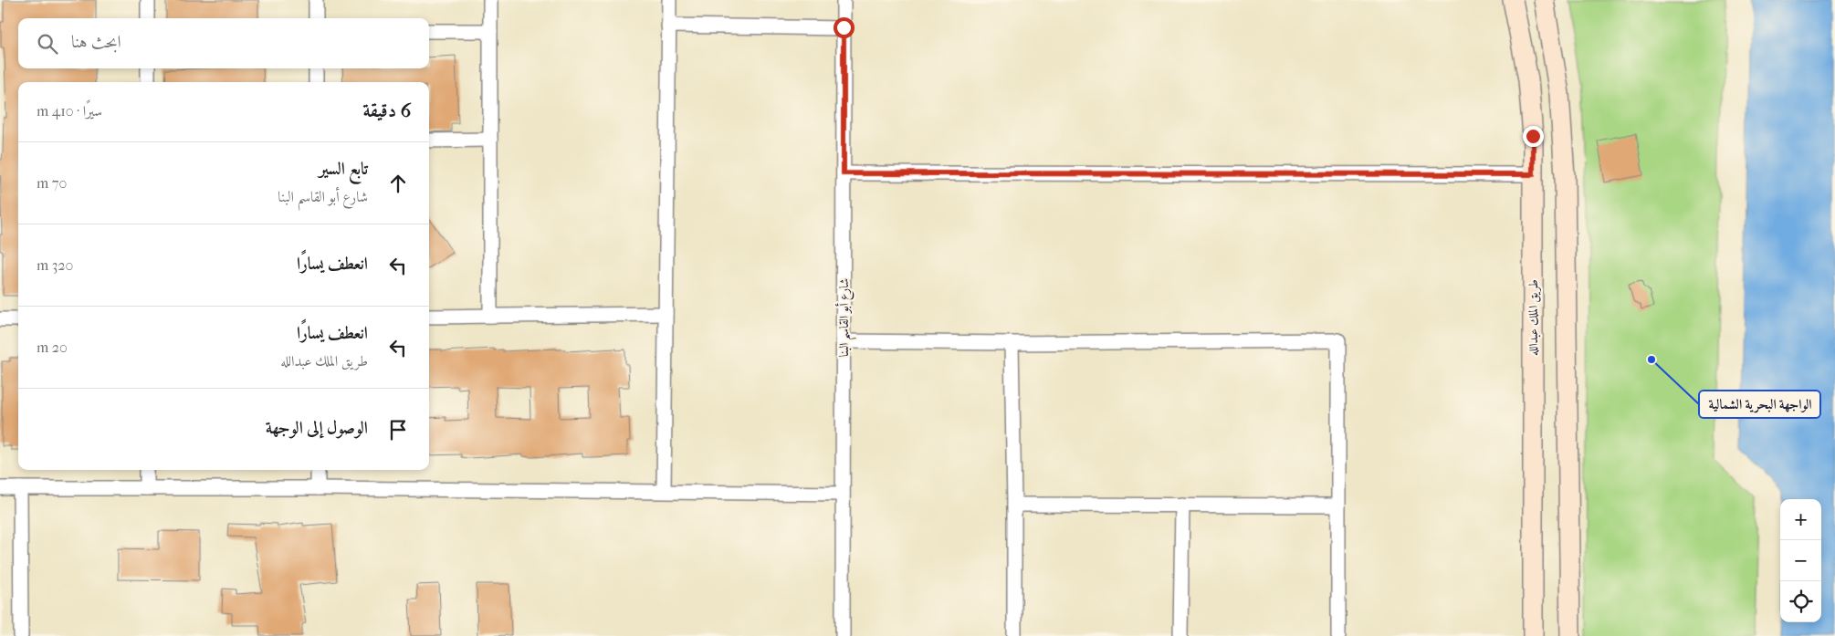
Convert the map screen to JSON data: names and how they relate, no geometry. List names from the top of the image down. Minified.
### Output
{"streets":{"street":["شارع أبو القاسم البنا","طريق الملك عبدالله"]},"places":["الواجهة البحرية الشمالية"],"page":{"search":"ابحث هنا","heading":["6 دقيقة","سيرًا · 410 m"],"list":[["تابع السير","شارع أبو القاسم البنا","70 m"],["انعطف يسارًا","320 m"],["انعطف يسارًا","طريق الملك عبدالله","20 m"],"الوصول إلى الوجهة"],"map_buttons":["+","−"]}}
